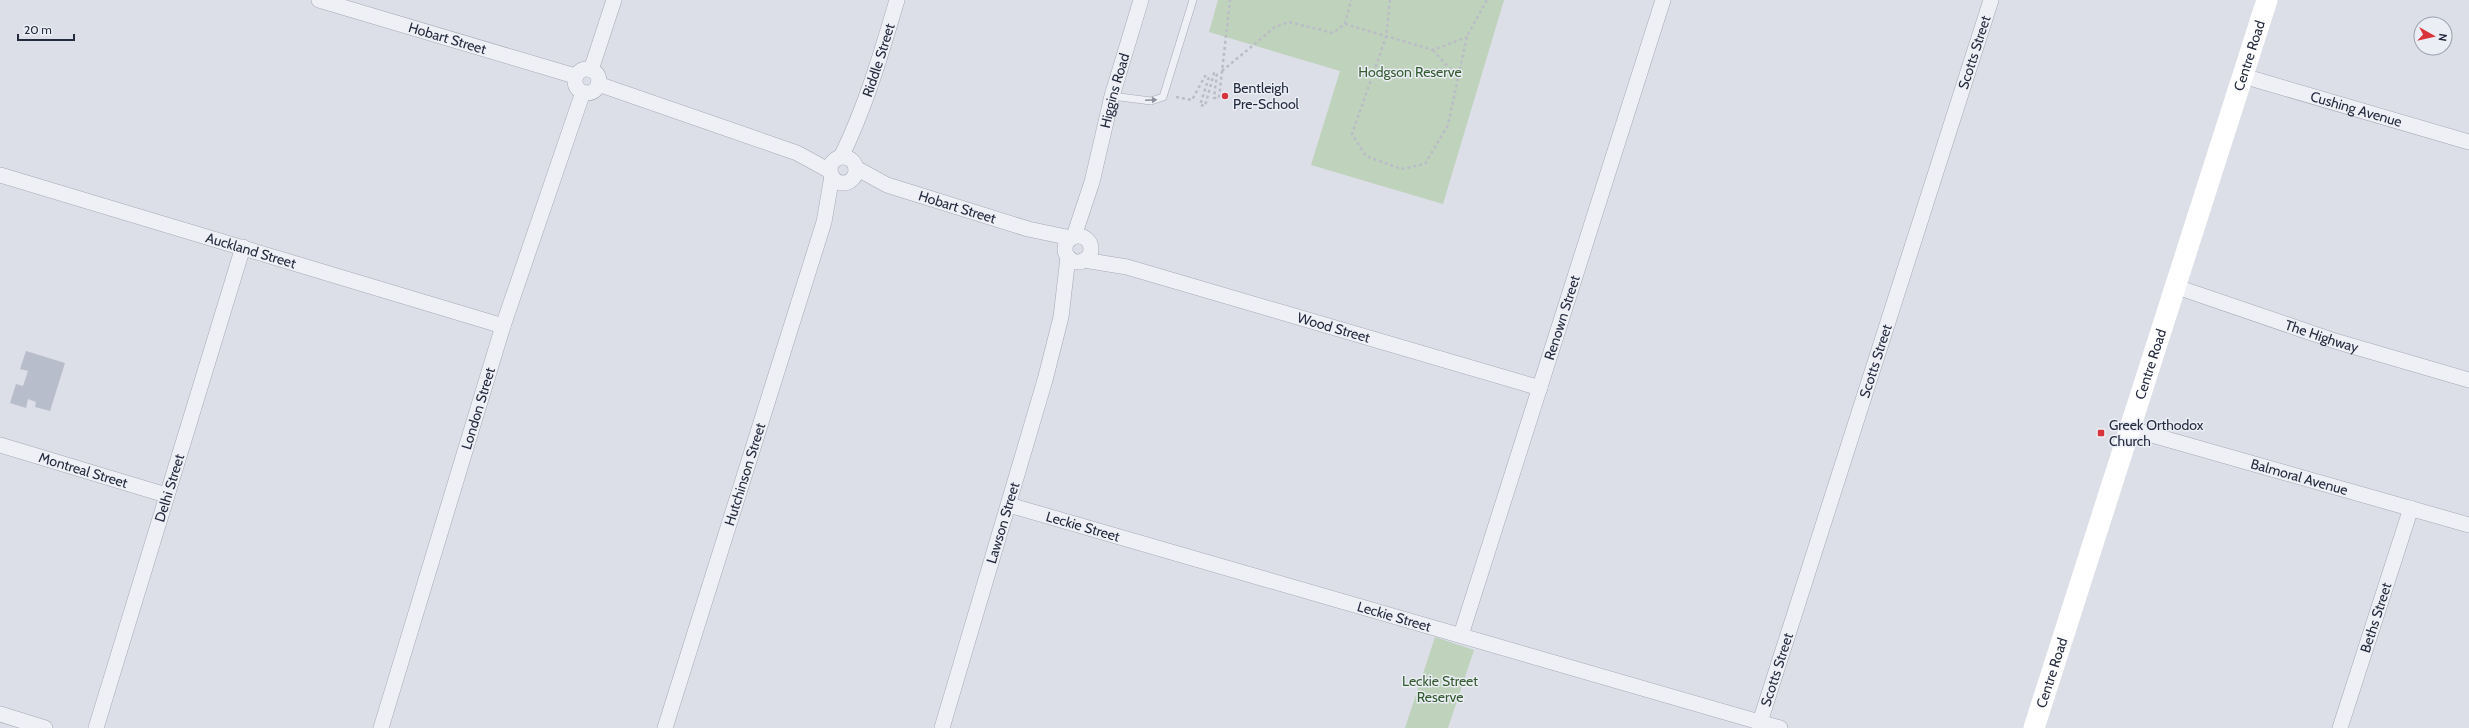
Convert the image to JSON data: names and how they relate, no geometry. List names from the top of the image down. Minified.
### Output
{"streets":{"main road":["Centre Road"],"street":["Hobart Street","Scotts Street","Riddle Street","Higgins Road","Cushing Avenue","Auckland Street","Renown Street","Wood Street","The Highway","London Street","Montreal Street","Hutchinson Street","Balmoral Avenue","Delhi Street","Lawson Street","Leckie Street","Beths Street"]},"crossings":[["Hobart Street","Riddle Street"],["Hobart Street","Higgins Road"],["Hobart Street","Wood Street"],["Hobart Street","London Street"],["Hobart Street","Hutchinson Street"],["Hobart Street","Lawson Street"],["Scotts Street","Leckie Street"],["Centre Road","Cushing Avenue"],["Centre Road","The Highway"],["Centre Road","Balmoral Avenue"],["Riddle Street","Hutchinson Street"],["Higgins Road","Wood Street"],["Higgins Road","Lawson Street"],["Auckland Street","London Street"],["Auckland Street","Delhi Street"],["Renown Street","Wood Street"],["Renown Street","Leckie Street"],["Wood Street","Lawson Street"],["Montreal Street","Delhi Street"],["Balmoral Avenue","Beths Street"],["Lawson Street","Leckie Street"]],"parks":["Hodgson Reserve","Leckie Street Reserve"],"places":{"other":["Bentleigh Pre-School"],"transit":["Greek Orthodox Church"]},"scale_bar":"20 m","north":"right"}
